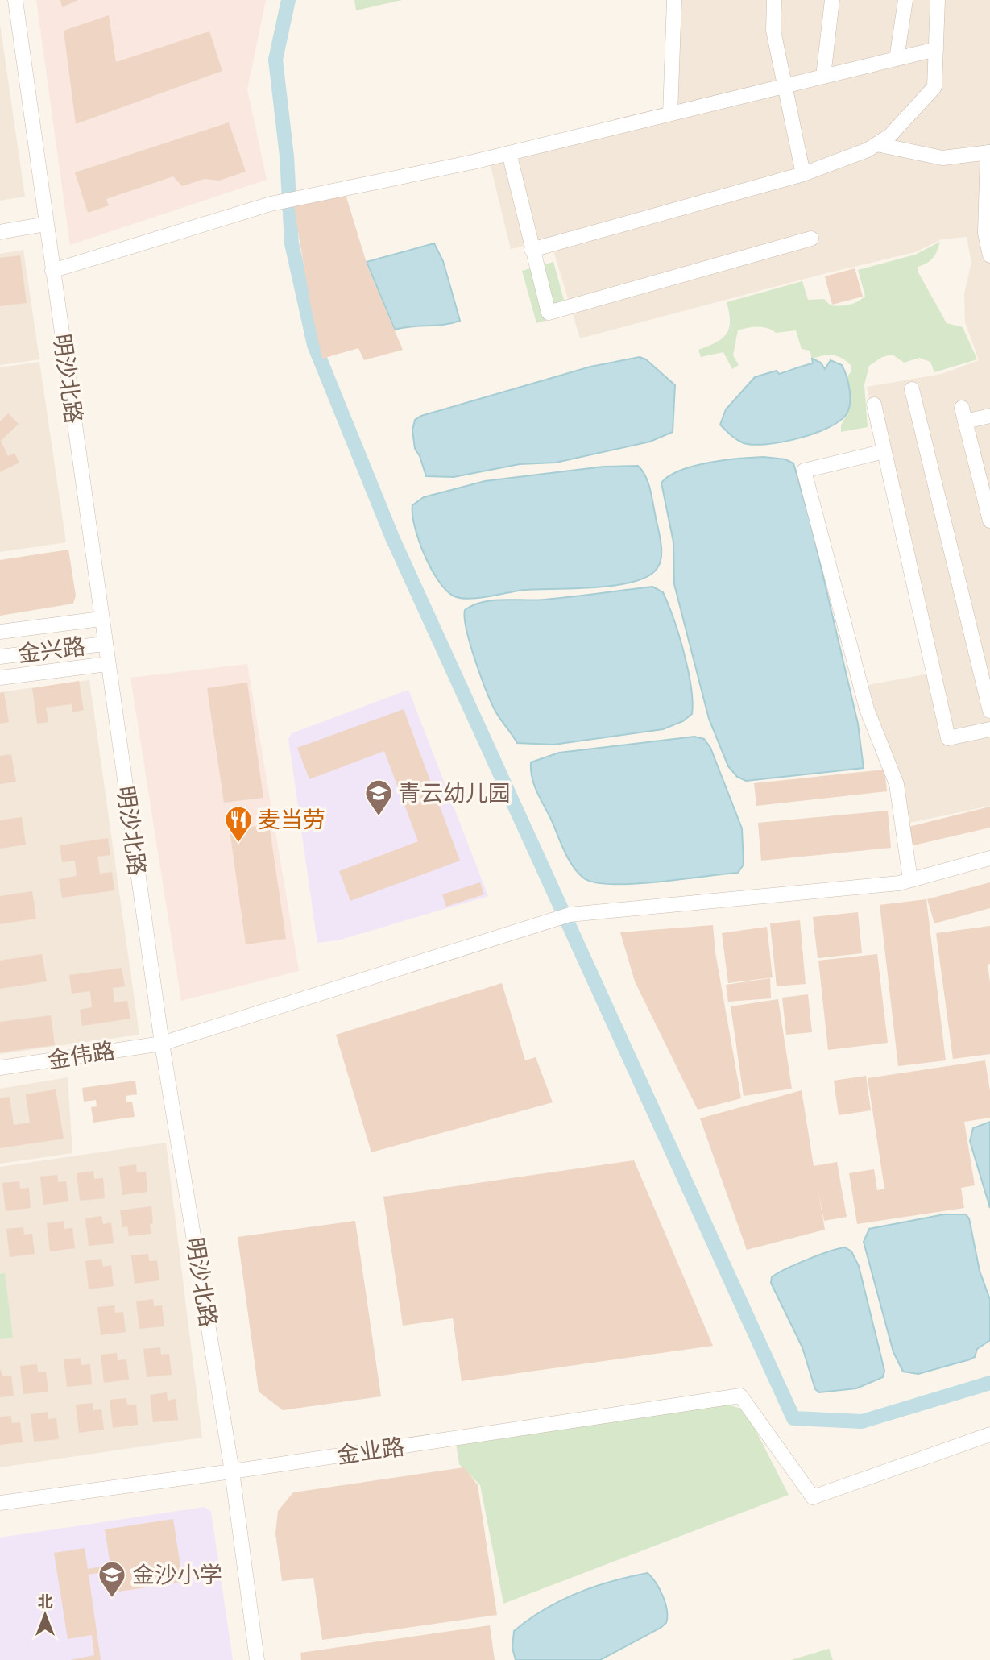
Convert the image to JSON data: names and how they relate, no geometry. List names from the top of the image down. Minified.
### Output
{"streets":{"street":["明沙北路","金兴路","金伟路","金业路"]},"crossings":[["明沙北路","金兴路"],["明沙北路","金伟路"],["明沙北路","金业路"]],"places":{"school or university":["青云幼儿园","金沙小学"],"restaurant":["麦当劳"]},"north":"top"}
